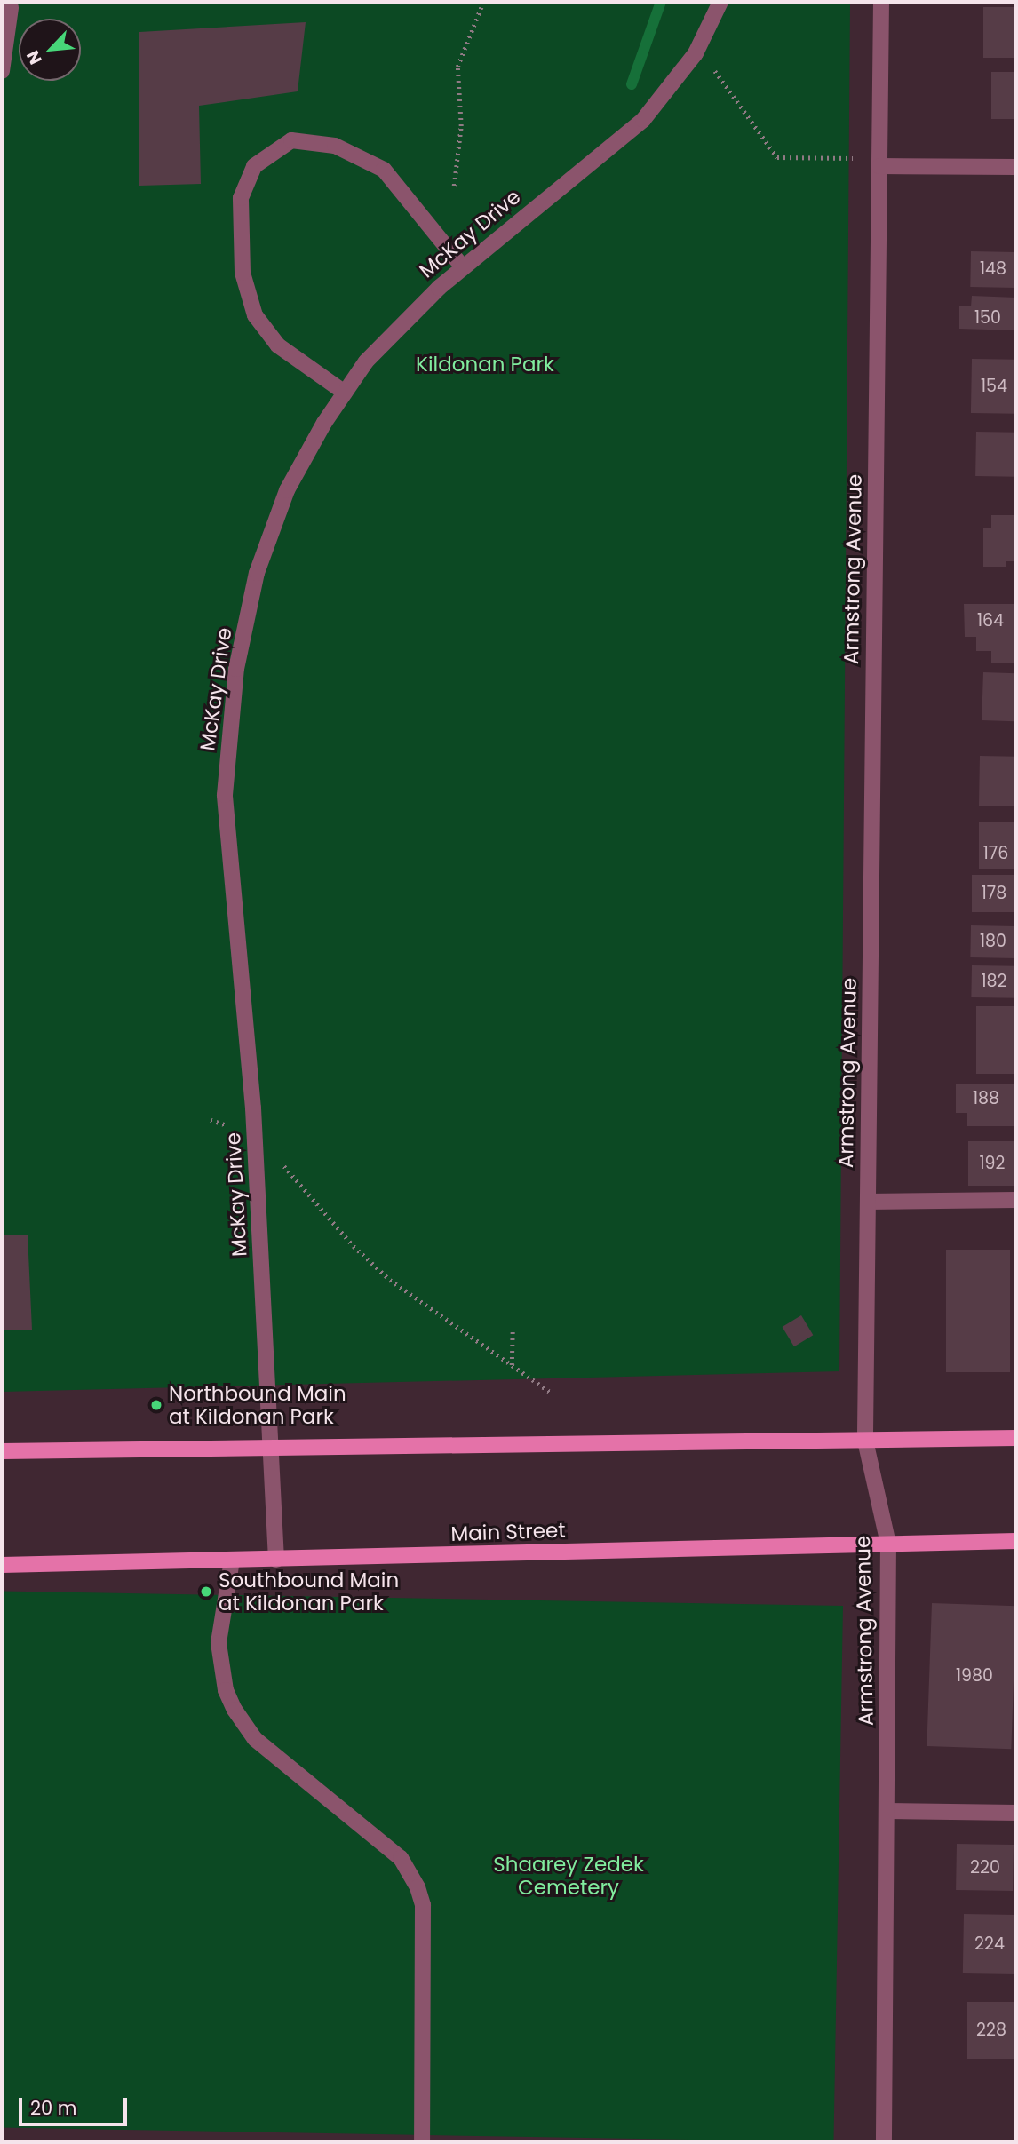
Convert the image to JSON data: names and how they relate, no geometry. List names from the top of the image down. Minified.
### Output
{"streets":{"main road":["Main Street"],"street":["McKay Drive","Armstrong Avenue"]},"crossings":[["McKay Drive","Main Street"],["Armstrong Avenue","Main Street"]],"parks":["Kildonan Park","Shaarey Zedek Cemetery"],"places":["Northbound Main at Kildonan Park","Southbound Main at Kildonan Park"],"house_numbers":["148","150","154","164","176","178","180","182","188","192","1980","220","224","228"],"scale_bar":"20 m","north":"bottom left"}
